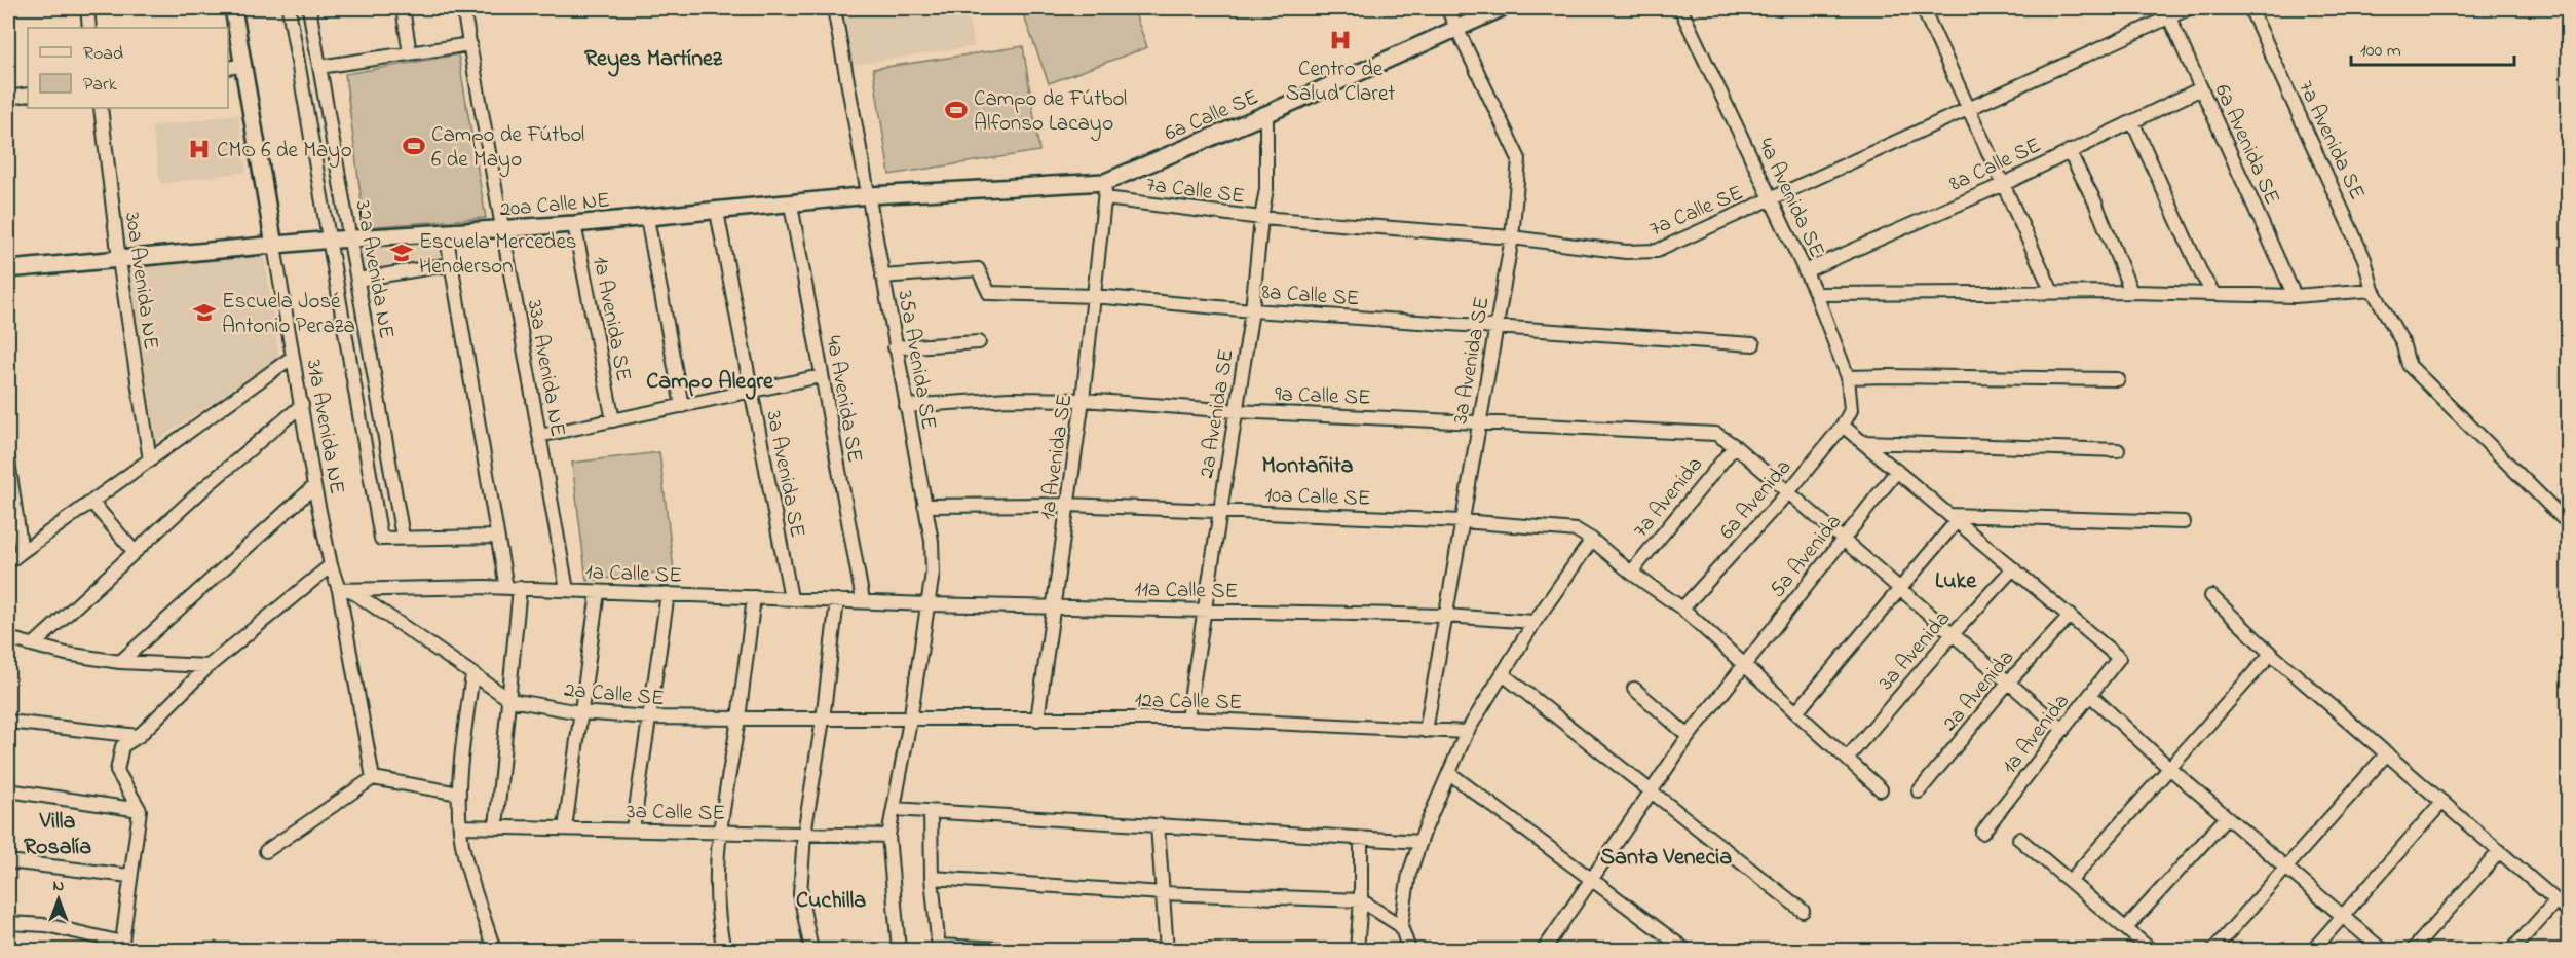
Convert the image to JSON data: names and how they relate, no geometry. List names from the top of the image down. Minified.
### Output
{"streets":{"street":["6a Calle SE","7a Avenida SE","6a Avenida SE","8a Calle SE","7a Calle SE","4a Avenida SE","20a Calle NE","32a Avenida NE","30a Avenida NE","1a Avenida SE","35a Avenida SE","3a Avenida SE","33a Avenida NE","9a Calle SE","2a Avenida SE","31a Avenida NE","10a Calle SE","7a Avenida","6a Avenida","5a Avenida","1a Calle SE","11a Calle SE","3a Avenida","2a Avenida","2a Calle SE","12a Calle SE","1a Avenida","3a Calle SE"]},"crossings":[["6a Calle SE","7a Calle SE"],["6a Calle SE","20a Calle NE"],["6a Calle SE","1a Avenida SE"],["6a Calle SE","3a Avenida SE"],["6a Calle SE","2a Avenida SE"],["6a Avenida SE","8a Calle SE"],["6a Avenida SE","7a Calle SE"],["8a Calle SE","4a Avenida SE"],["8a Calle SE","1a Avenida SE"],["8a Calle SE","35a Avenida SE"],["8a Calle SE","3a Avenida SE"],["8a Calle SE","2a Avenida SE"],["7a Calle SE","4a Avenida SE"],["7a Calle SE","20a Calle NE"],["7a Calle SE","1a Avenida SE"],["7a Calle SE","3a Avenida SE"],["7a Calle SE","2a Avenida SE"],["4a Avenida SE","20a Calle NE"],["4a Avenida SE","6a Avenida"],["4a Avenida SE","1a Calle SE"],["20a Calle NE","32a Avenida NE"],["20a Calle NE","30a Avenida NE"],["20a Calle NE","1a Avenida SE"],["20a Calle NE","35a Avenida SE"],["20a Calle NE","3a Avenida SE"],["20a Calle NE","33a Avenida NE"],["20a Calle NE","31a Avenida NE"],["1a Avenida SE","9a Calle SE"],["1a Avenida SE","10a Calle SE"],["1a Avenida SE","11a Calle SE"],["1a Avenida SE","12a Calle SE"],["35a Avenida SE","9a Calle SE"],["35a Avenida SE","10a Calle SE"],["35a Avenida SE","1a Calle SE"],["35a Avenida SE","11a Calle SE"],["35a Avenida SE","2a Calle SE"],["35a Avenida SE","12a Calle SE"],["35a Avenida SE","3a Calle SE"],["3a Avenida SE","9a Calle SE"],["3a Avenida SE","10a Calle SE"],["3a Avenida SE","1a Calle SE"],["3a Avenida SE","11a Calle SE"],["3a Avenida SE","12a Calle SE"],["33a Avenida NE","1a Calle SE"],["9a Calle SE","2a Avenida SE"],["9a Calle SE","7a Avenida"],["9a Calle SE","6a Avenida"],["9a Calle SE","5a Avenida"],["9a Calle SE","3a Avenida"],["9a Calle SE","2a Avenida"],["9a Calle SE","1a Avenida"],["2a Avenida SE","10a Calle SE"],["2a Avenida SE","11a Calle SE"],["2a Avenida SE","12a Calle SE"],["31a Avenida NE","1a Calle SE"],["31a Avenida NE","2a Calle SE"],["10a Calle SE","7a Avenida"],["10a Calle SE","6a Avenida"],["10a Calle SE","5a Avenida"],["10a Calle SE","3a Avenida"],["1a Calle SE","11a Calle SE"],["1a Calle SE","2a Calle SE"],["2a Avenida","1a Avenida"],["2a Calle SE","12a Calle SE"]],"districts":["Reyes Martínez","Campo Alegre","Montañita","Luke","Villa Rosalía","Santa Venecia","Cuchilla"],"places":{"hospital":["Centro de Salud Claret","CMO 6 de Mayo"],"sports":["Campo de Fútbol Alfonso Lacayo","Campo de Fútbol 6 de Mayo"],"school or university":["Escuela Mercedes Henderson","Escuela José Antonio Peraza"]},"legend":["Road","Park"],"scale_bar":"100 m","north":"top"}
